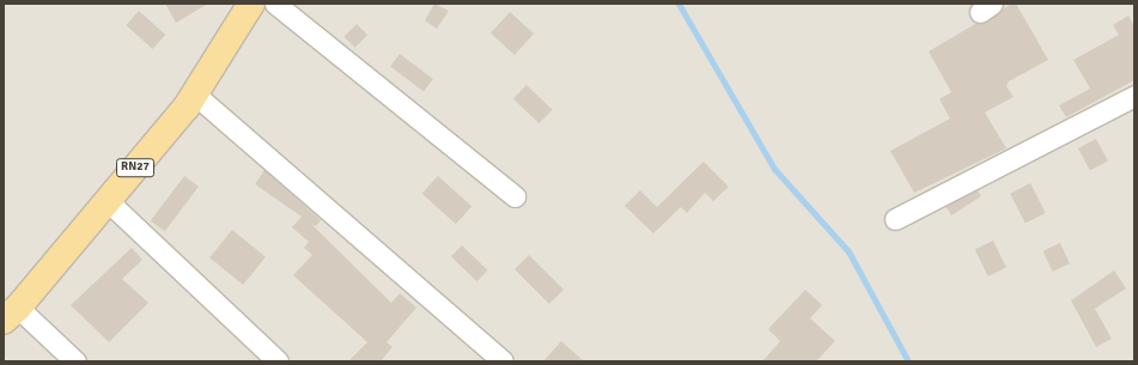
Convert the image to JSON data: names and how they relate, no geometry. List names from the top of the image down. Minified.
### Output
{"streets":{"main road":["RN27"]}}
